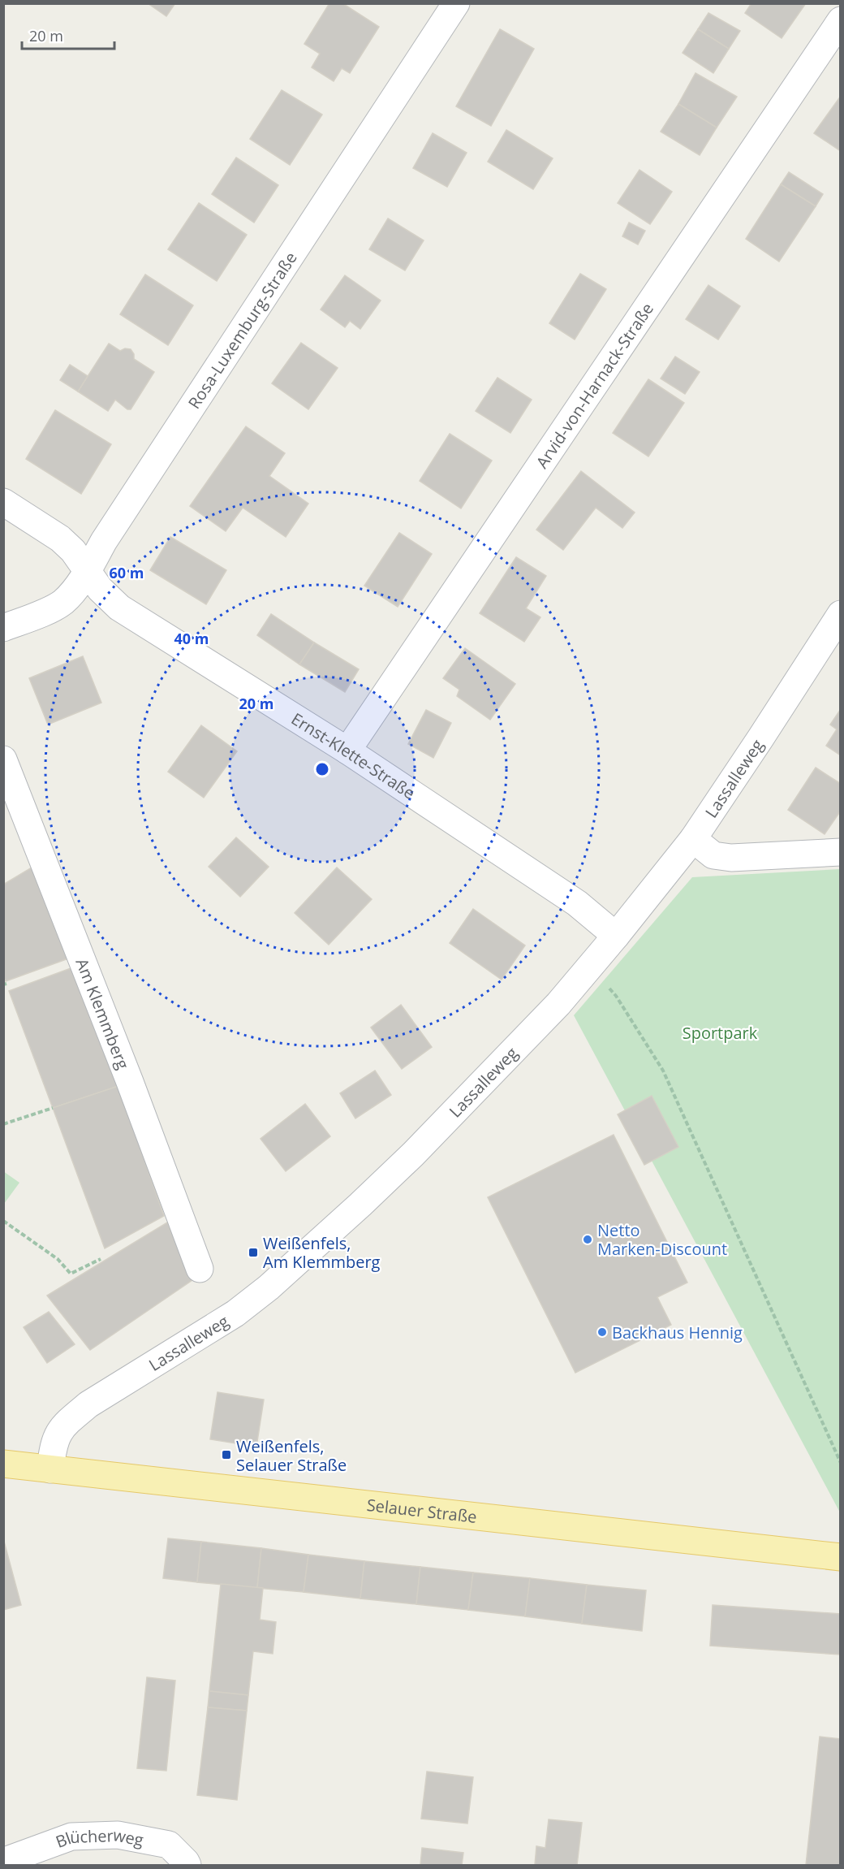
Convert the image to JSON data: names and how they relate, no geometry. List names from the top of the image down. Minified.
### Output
{"streets":{"main road":["Selauer Straße"],"street":["Rosa-Luxemburg-Straße","Arvid-von-Harnack-Straße","Ernst-Klette-Straße","Lassalleweg","Am Klemmberg","Blücherweg"]},"crossings":[["Rosa-Luxemburg-Straße","Ernst-Klette-Straße"],["Arvid-von-Harnack-Straße","Ernst-Klette-Straße"],["Ernst-Klette-Straße","Lassalleweg"],["Lassalleweg","Selauer Straße"]],"parks":["Sportpark"],"places":{"other":["Netto Marken-Discount","Backhaus Hennig"],"transit":["Weißenfels, Am Klemmberg","Weißenfels, Selauer Straße"]},"scale_bar":"20 m","rings":["60 m","40 m","20 m"]}
